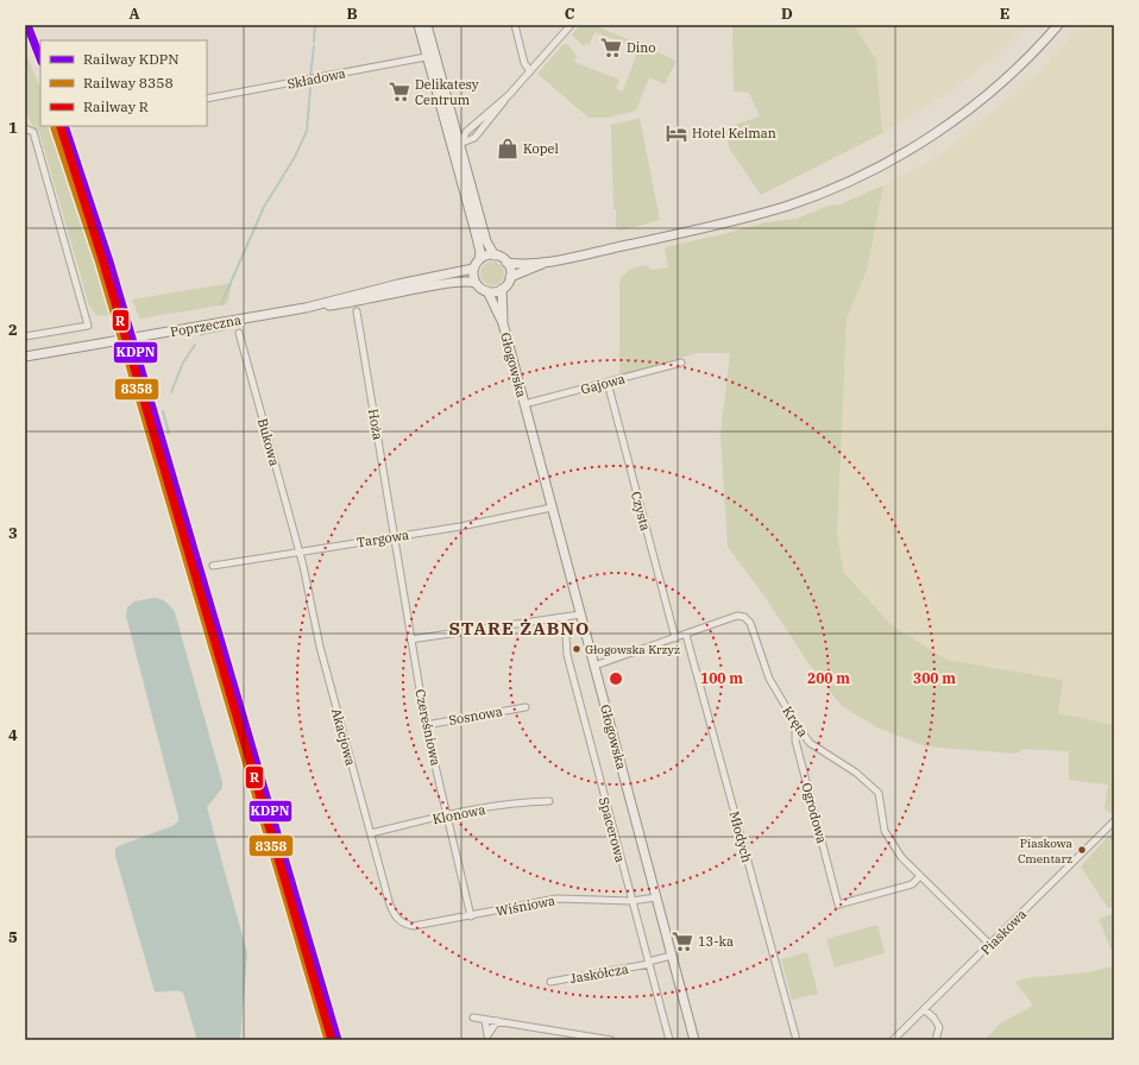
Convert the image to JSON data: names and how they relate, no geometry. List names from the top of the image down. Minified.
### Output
{"streets":{"main road":["Poprzeczna","Głogowska"],"street":["Składowa","Gajowa","Hoża","Bukowa","Czysta","Targowa","Sosnowa","Kręta","Czereśniowa","Akacjowa","Ogrodowa","Klonowa","Spacerowa","Młodych","Wiśniowa","Piaskowa","Jaskółcza"]},"crossings":[["Poprzeczna","Głogowska"],["Głogowska","Gajowa"],["Głogowska","Targowa"],["Głogowska","Kręta"],["Głogowska","Wiśniowa"],["Głogowska","Jaskółcza"],["Gajowa","Czysta"],["Hoża","Targowa"],["Hoża","Czereśniowa"],["Bukowa","Targowa"],["Bukowa","Akacjowa"],["Czysta","Kręta"],["Targowa","Czereśniowa"],["Targowa","Akacjowa"],["Sosnowa","Czereśniowa"],["Kręta","Ogrodowa"],["Kręta","Młodych"],["Kręta","Piaskowa"],["Czereśniowa","Klonowa"],["Czereśniowa","Wiśniowa"],["Akacjowa","Klonowa"],["Akacjowa","Wiśniowa"],["Spacerowa","Wiśniowa"],["Spacerowa","Jaskółcza"]],"districts":["STARE ŻABNO"],"places":{"supermarket":["Dino","Delikatesy Centrum","13-ka"],"hotel":["Hotel Kelman"],"shop":["Kopel"],"other":["Głogowska Krzyż","Piaskowa Cmentarz"]},"lines":["rail line KDPN","rail line R","rail line 8358"],"legend":["Railway KDPN","Railway 8358","Railway R"],"grid":{"columns":["A","B","C","D","E"],"rows":["1","2","3","4","5"]},"rings":["100 m","200 m","300 m"]}
